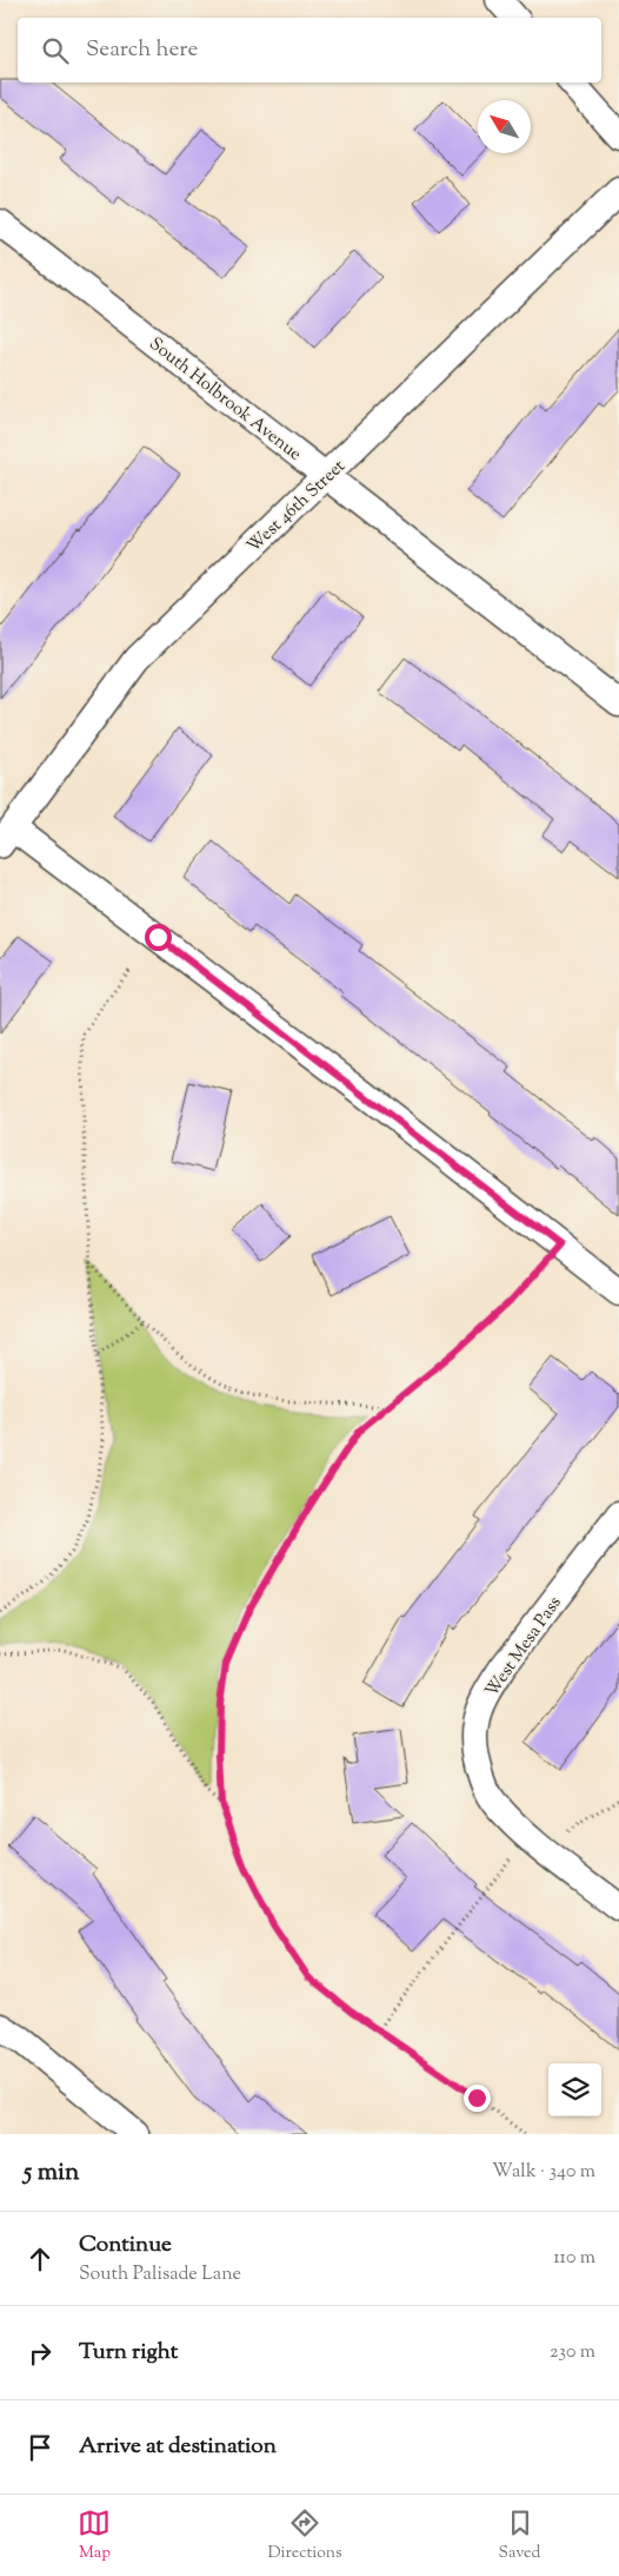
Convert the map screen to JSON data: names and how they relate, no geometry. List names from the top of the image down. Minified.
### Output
{"streets":{"street":["South Holbrook Avenue","West 46th Street","West Mesa Pass"]},"crossings":[["South Holbrook Avenue","West 46th Street"]],"north":"top left","page":{"search":"Search here","heading":["5 min","Walk · 340 m"],"list":[["Continue","South Palisade Lane","110 m"],["Turn right","230 m"],"Arrive at destination"],"nav":["Map","Directions","Saved"]}}
